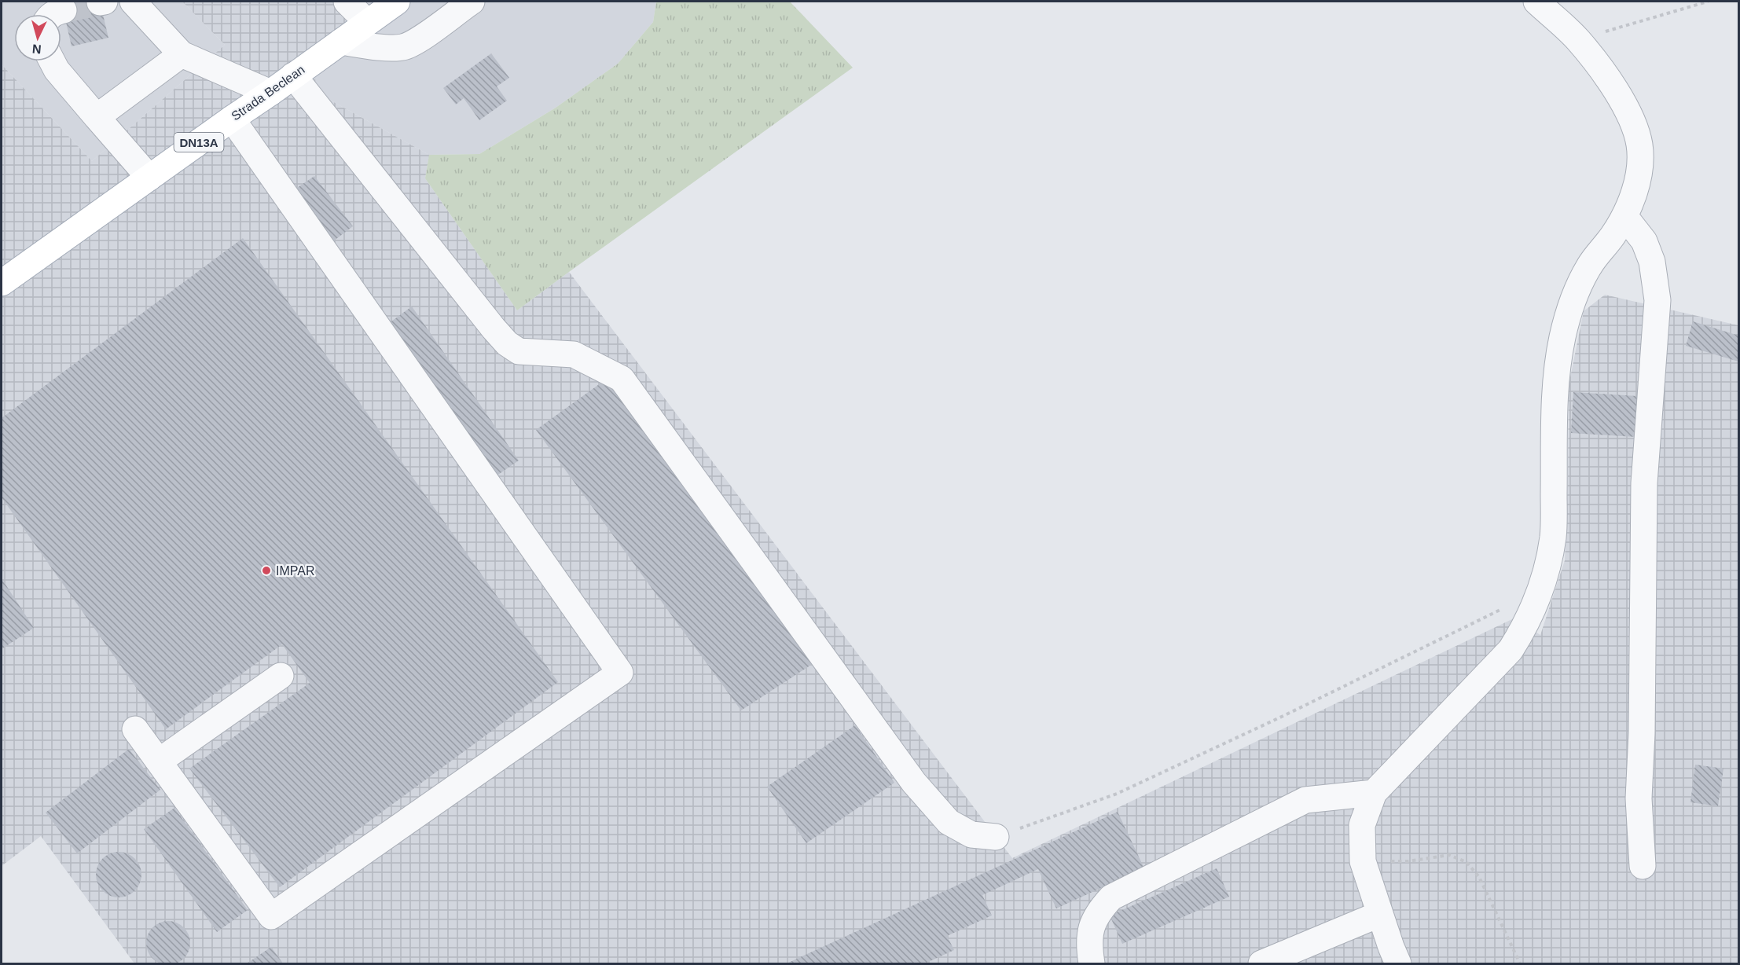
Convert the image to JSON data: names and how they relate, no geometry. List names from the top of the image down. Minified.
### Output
{"streets":{"main road":["Strada Beclean","DN13A"]},"places":["IMPAR"],"north":"bottom"}
